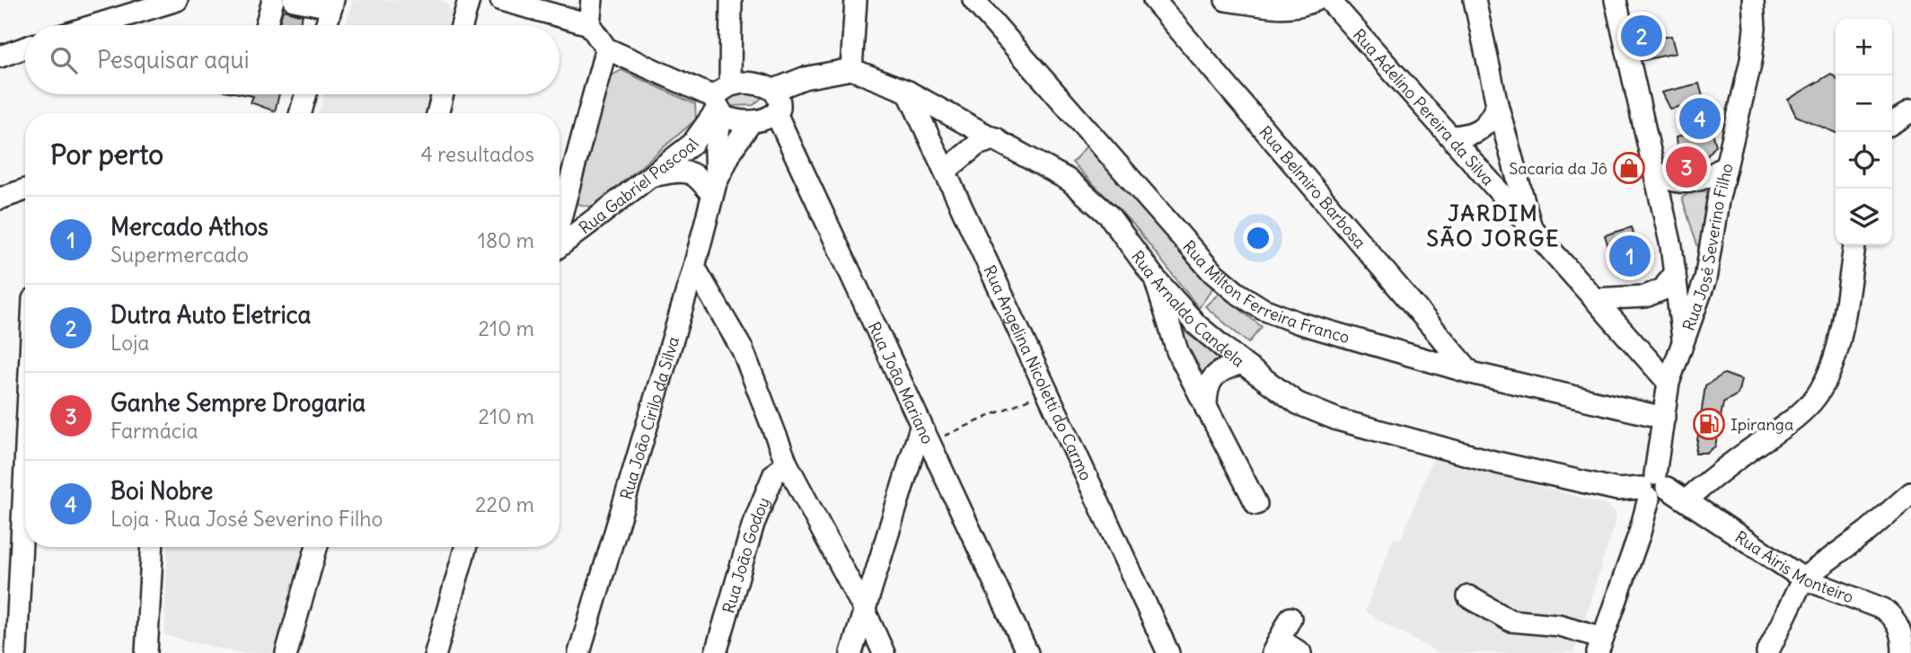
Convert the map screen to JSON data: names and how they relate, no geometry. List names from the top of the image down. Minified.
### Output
{"streets":{"street":["Rua Adelino Pereira da Silva","Rua Gabriel Pascoal","Rua Belmiro Barbosa","Rua José Severino Filho","Rua Milton Ferreira Franco","Rua Arnaldo Candela","Rua Angelina Nicoletti do Carmo","Rua João Mariano","Rua João Cirilo da Silva","Rua João Godoy","Rua Airis Monteiro"]},"crossings":[["Rua Adelino Pereira da Silva","Rua José Severino Filho"],["Rua Gabriel Pascoal","Rua João Cirilo da Silva"],["Rua Belmiro Barbosa","Rua Milton Ferreira Franco"],["Rua José Severino Filho","Rua Milton Ferreira Franco"],["Rua José Severino Filho","Rua Arnaldo Candela"],["Rua José Severino Filho","Rua Airis Monteiro"],["Rua Arnaldo Candela","Rua Angelina Nicoletti do Carmo"],["Rua Arnaldo Candela","Rua Airis Monteiro"]],"districts":["JARDIM SÃO JORGE"],"places":{"shop":["Sacaria da Jô"],"fuel station":["Ipiranga"]},"page":{"pins":["2","4","3","1"],"map_buttons":["+","−"],"search":"Pesquisar aqui","heading":["Por perto","4 resultados"],"list":[{"mark":"1","name":"Mercado Athos","note":"Supermercado","value":"180 m"},{"mark":"2","name":"Dutra Auto Eletrica","note":"Loja","value":"210 m"},{"mark":"3","name":"Ganhe Sempre Drogaria","note":"Farmácia","value":"210 m"},{"mark":"4","name":"Boi Nobre","note":"Loja · Rua José Severino Filho","value":"220 m"}]}}
